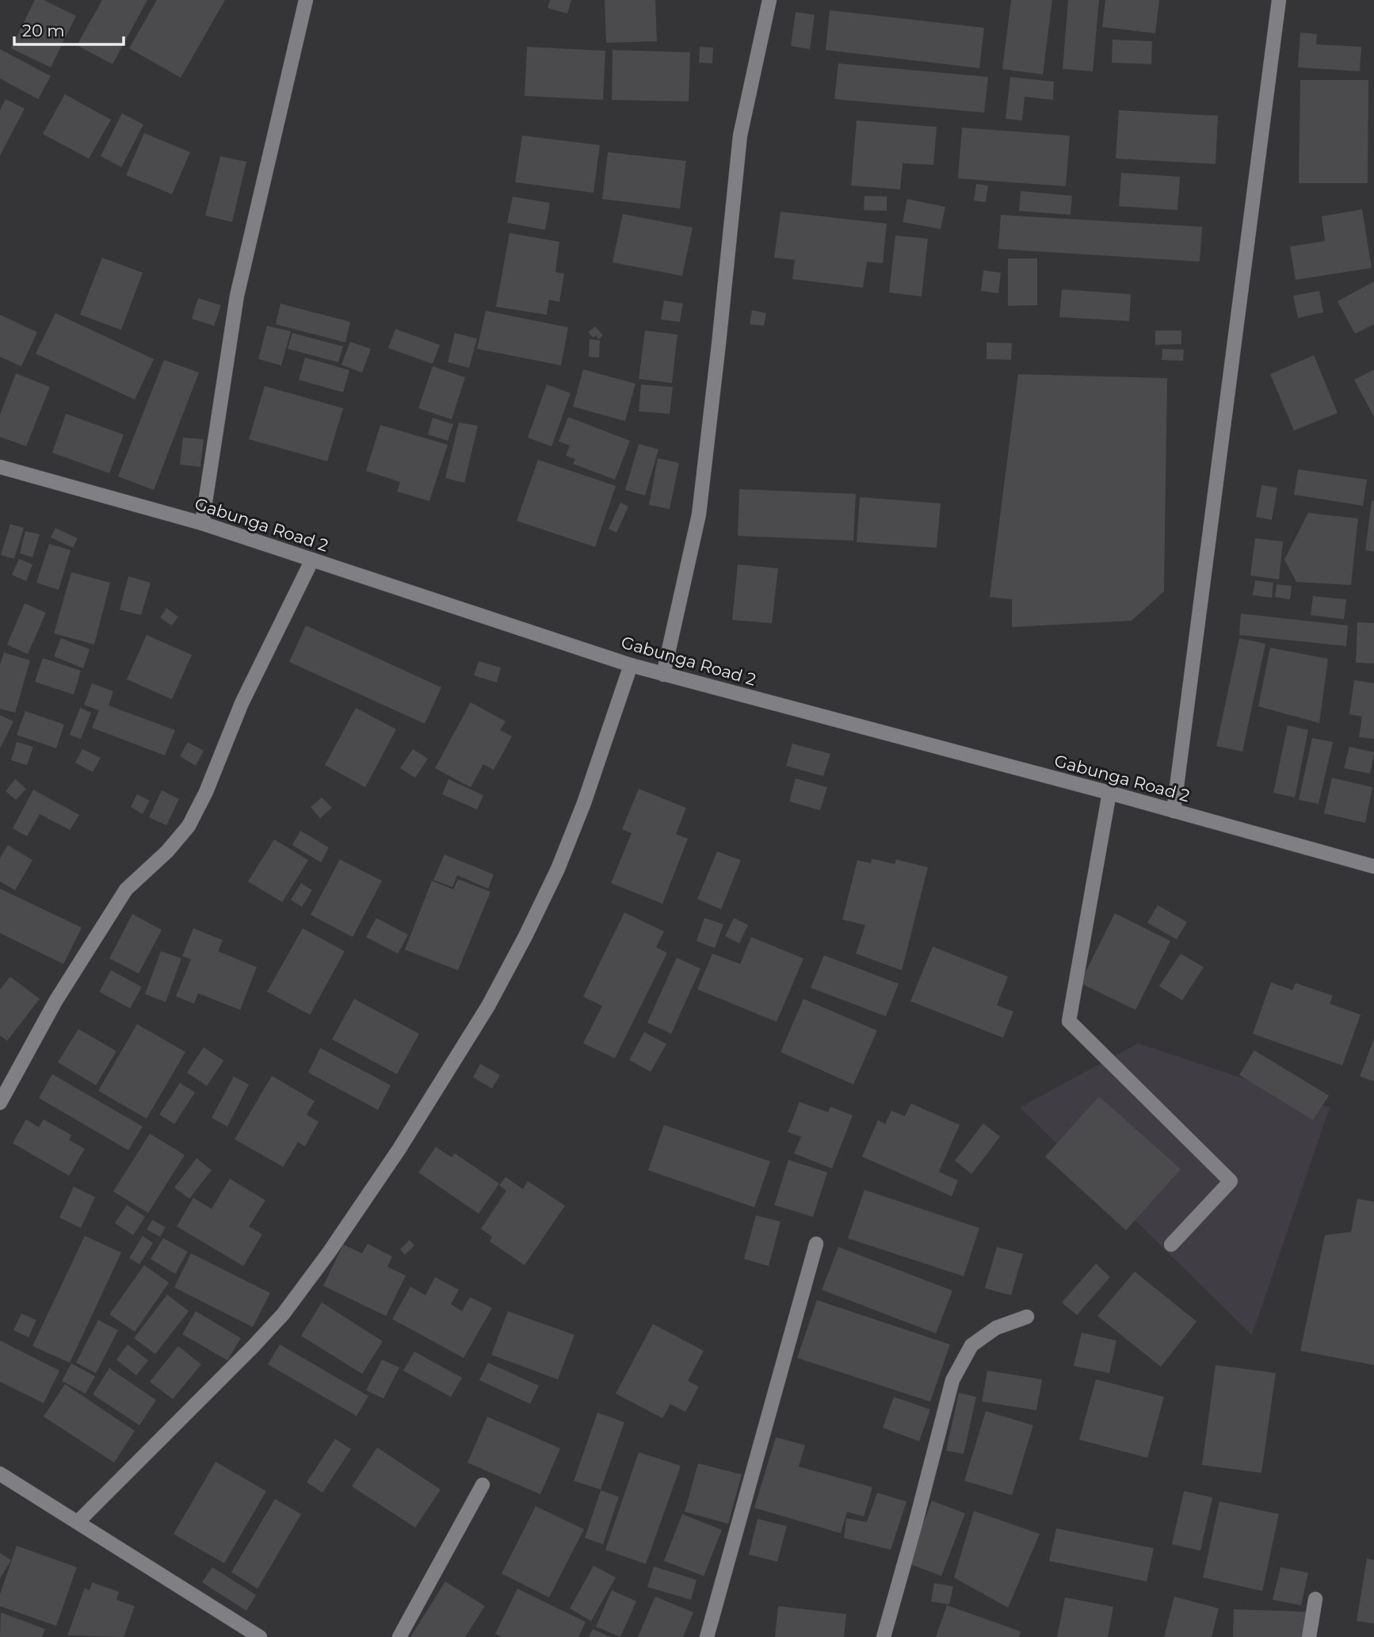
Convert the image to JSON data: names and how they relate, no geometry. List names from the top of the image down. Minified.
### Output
{"streets":{"street":["Gabunga Road 2"]},"scale_bar":"20 m"}
